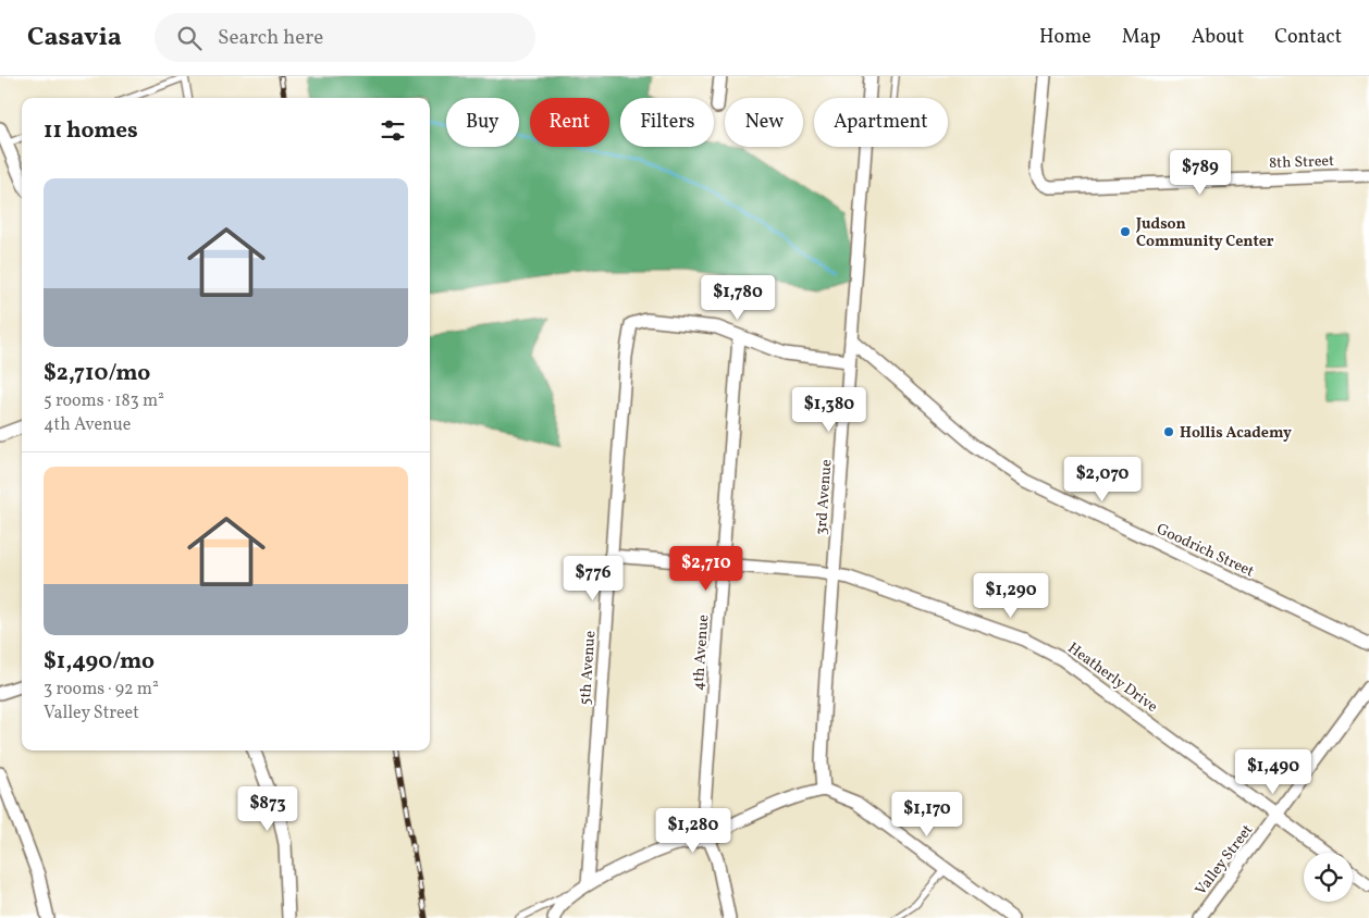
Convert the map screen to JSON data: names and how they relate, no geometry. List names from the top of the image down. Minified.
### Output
{"streets":{"street":["8th Street","3rd Avenue","Goodrich Street","4th Avenue","5th Avenue","Heatherly Drive","Valley Street"]},"crossings":[["3rd Avenue","Goodrich Street"],["3rd Avenue","Heatherly Drive"],["4th Avenue","5th Avenue"],["4th Avenue","Heatherly Drive"],["5th Avenue","Heatherly Drive"],["Heatherly Drive","Valley Street"]],"places":["Judson Community Center","Hollis Academy"],"page":{"header":"Casavia","search":"Search here","nav":["Home","Map","About","Contact"],"chip":["Buy","Rent","Filters","New","Apartment"],"heading":"11 homes","price":["$789","$1,780","$1,380","$2,070","$2,710","$776","$1,290","$1,490","$873","$1,170","$1,280"],"list":[{"name":"$2,710/mo","note":"5 rooms · 183 m² · 4th Avenue"},{"name":"$1,490/mo","note":"3 rooms · 92 m² · Valley Street"}]}}
